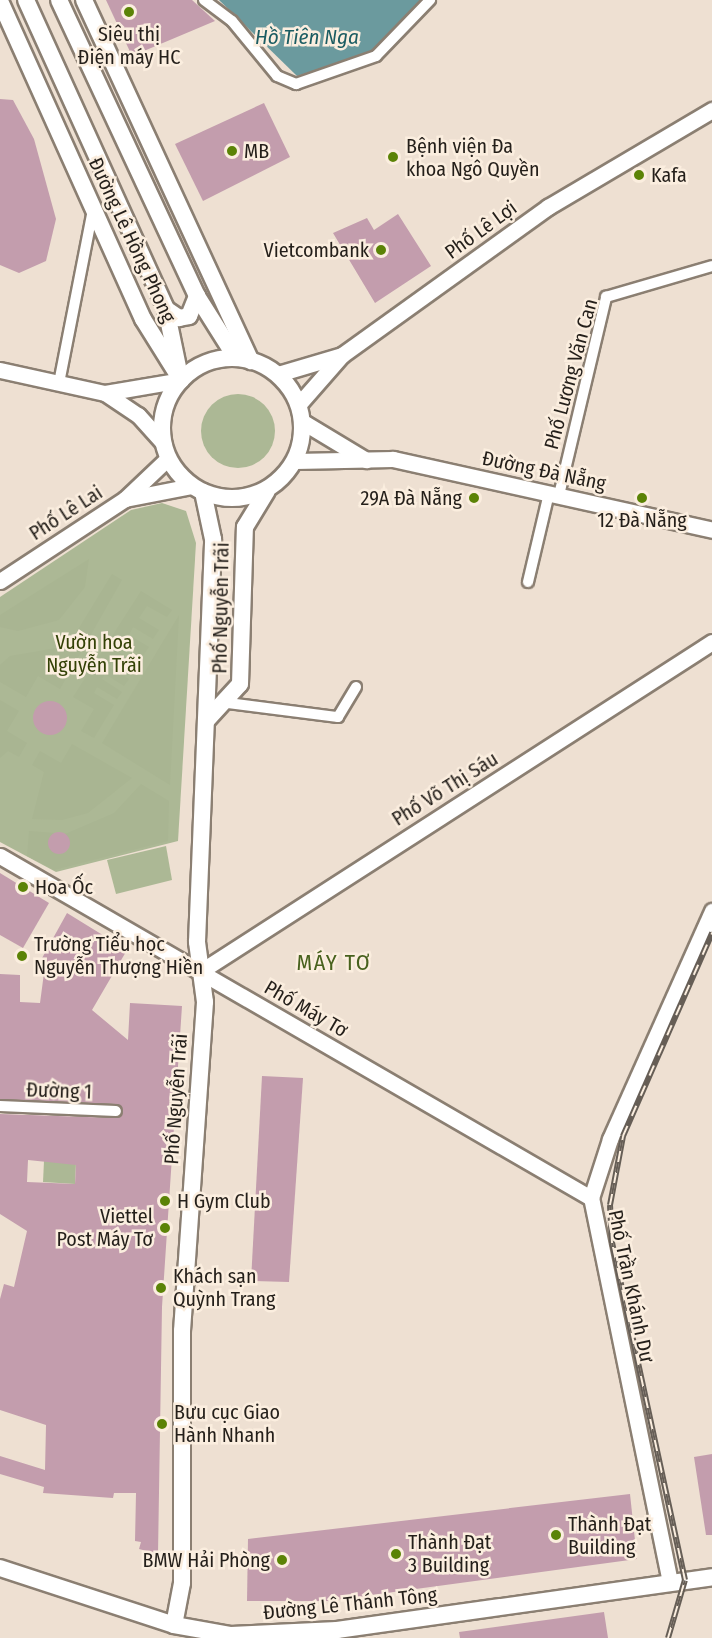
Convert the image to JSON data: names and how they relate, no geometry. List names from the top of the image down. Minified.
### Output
{"streets":{"main road":["Đường Lê Hồng Phong","Phố Nguyễn Trãi","Đường Lê Thánh Tông"],"street":["Phố Lê Lợi","Phố Lương Văn Can","Đường Đà Nẵng","Phố Lê Lai","Phố Võ Thị Sáu","Phố Máy Tơ","Đường 1","Phố Trần Khánh Dư"]},"crossings":[["Phố Lê Lợi","Đường Lê Hồng Phong"],["Phố Lê Lợi","Đường Đà Nẵng"],["Phố Lê Lợi","Phố Lê Lai"],["Phố Lê Lợi","Phố Nguyễn Trãi"],["Đường Lê Hồng Phong","Đường Đà Nẵng"],["Đường Lê Hồng Phong","Phố Lê Lai"],["Đường Lê Hồng Phong","Phố Nguyễn Trãi"],["Phố Lương Văn Can","Đường Đà Nẵng"],["Đường Đà Nẵng","Phố Lê Lai"],["Đường Đà Nẵng","Phố Nguyễn Trãi"],["Phố Lê Lai","Phố Nguyễn Trãi"],["Phố Nguyễn Trãi","Phố Võ Thị Sáu"],["Phố Nguyễn Trãi","Phố Máy Tơ"],["Phố Nguyễn Trãi","Đường Lê Thánh Tông"],["Phố Võ Thị Sáu","Phố Máy Tơ"],["Phố Máy Tơ","Phố Trần Khánh Dư"],["Phố Trần Khánh Dư","Đường Lê Thánh Tông"]],"districts":["MÁY TƠ"],"water":["Hồ Tiên Nga"],"parks":["Vườn hoa Nguyễn Trãi"],"places":["Siêu thị Điện máy HC","MB","Bệnh viện Đa khoa Ngô Quyền","Kafa","Vietcombank","29A Đà Nẵng","12 Đà Nẵng","Hoa Ốc","Trường Tiểu học Nguyễn Thượng Hiền","H Gym Club","Viettel Post Máy Tơ","Khách sạn Quỳnh Trang","Bưu cục Giao Hành Nhanh","Thành Đạt Building","Thành Đạt 3 Building","BMW Hải Phòng"]}
